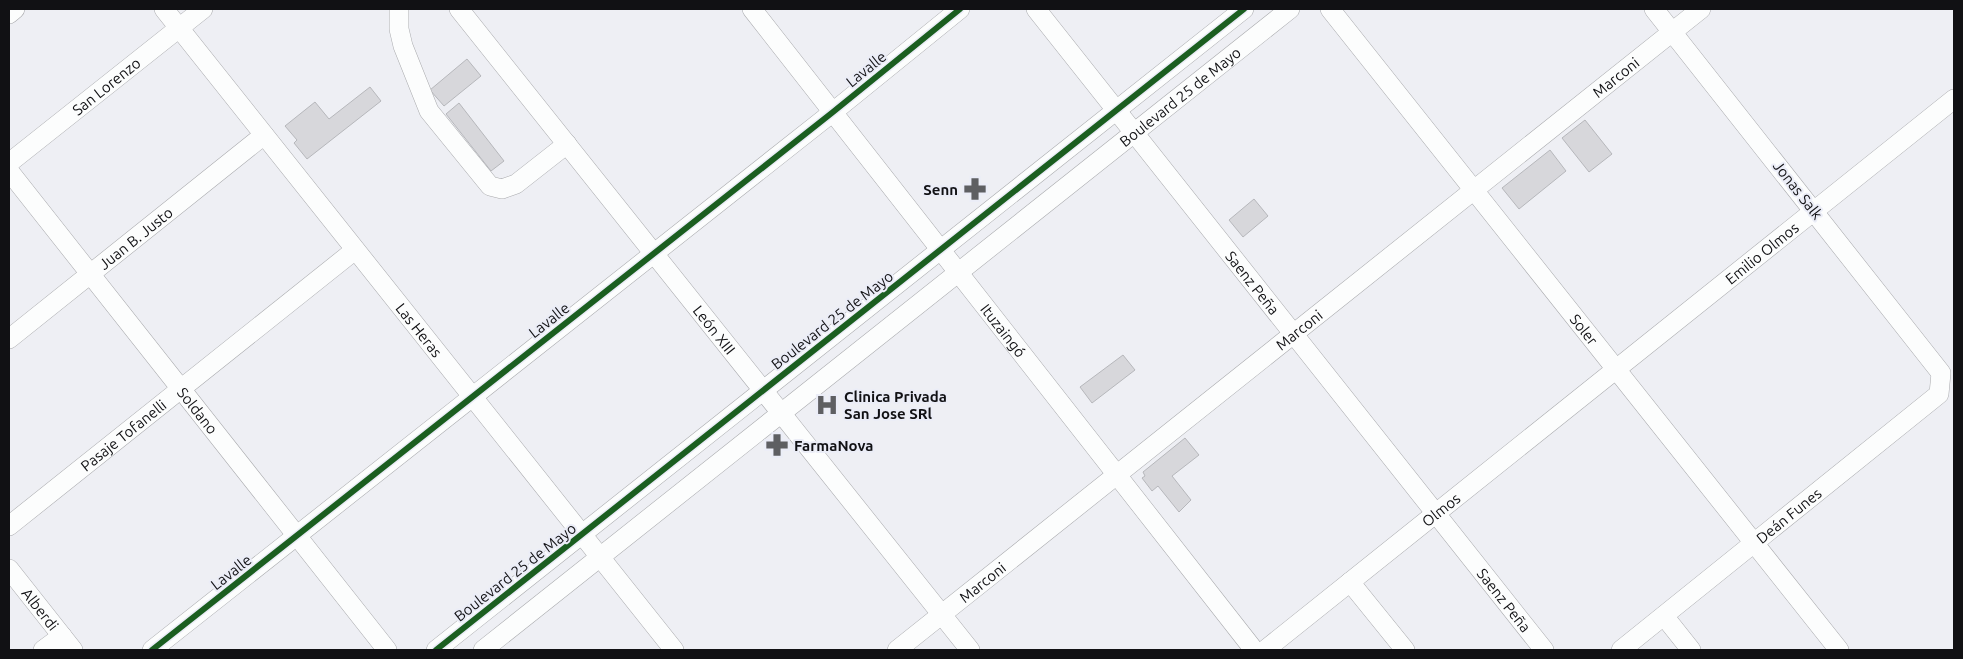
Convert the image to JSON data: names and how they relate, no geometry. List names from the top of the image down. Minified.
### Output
{"streets":{"street":["Lavalle","Marconi","San Lorenzo","Boulevard 25 de Mayo","Jonas Salk","Juan B. Justo","Emilio Olmos","Saenz Peña","Ituzaingó","Soler","Las Heras","León XIII","Soldano","Pasaje Tofanelli","Olmos","Deán Funes","Alberdi"]},"crossings":[["Lavalle","Ituzaingó"],["Lavalle","Las Heras"],["Lavalle","León XIII"],["Lavalle","Soldano"],["Marconi","Jonas Salk"],["Marconi","Saenz Peña"],["Marconi","Ituzaingó"],["Marconi","Soler"],["Marconi","León XIII"],["San Lorenzo","Las Heras"],["Boulevard 25 de Mayo","Saenz Peña"],["Boulevard 25 de Mayo","Ituzaingó"],["Boulevard 25 de Mayo","Las Heras"],["Boulevard 25 de Mayo","León XIII"],["Jonas Salk","Emilio Olmos"],["Jonas Salk","Deán Funes"],["Juan B. Justo","Las Heras"],["Juan B. Justo","Soldano"],["Emilio Olmos","Soler"],["Emilio Olmos","Olmos"],["Saenz Peña","Olmos"],["Soler","Olmos"],["Soler","Deán Funes"],["Las Heras","Pasaje Tofanelli"],["Soldano","Pasaje Tofanelli"]],"places":{"pharmacy":["Senn","FarmaNova"],"hospital":["Clinica Privada San Jose SRl"]}}
